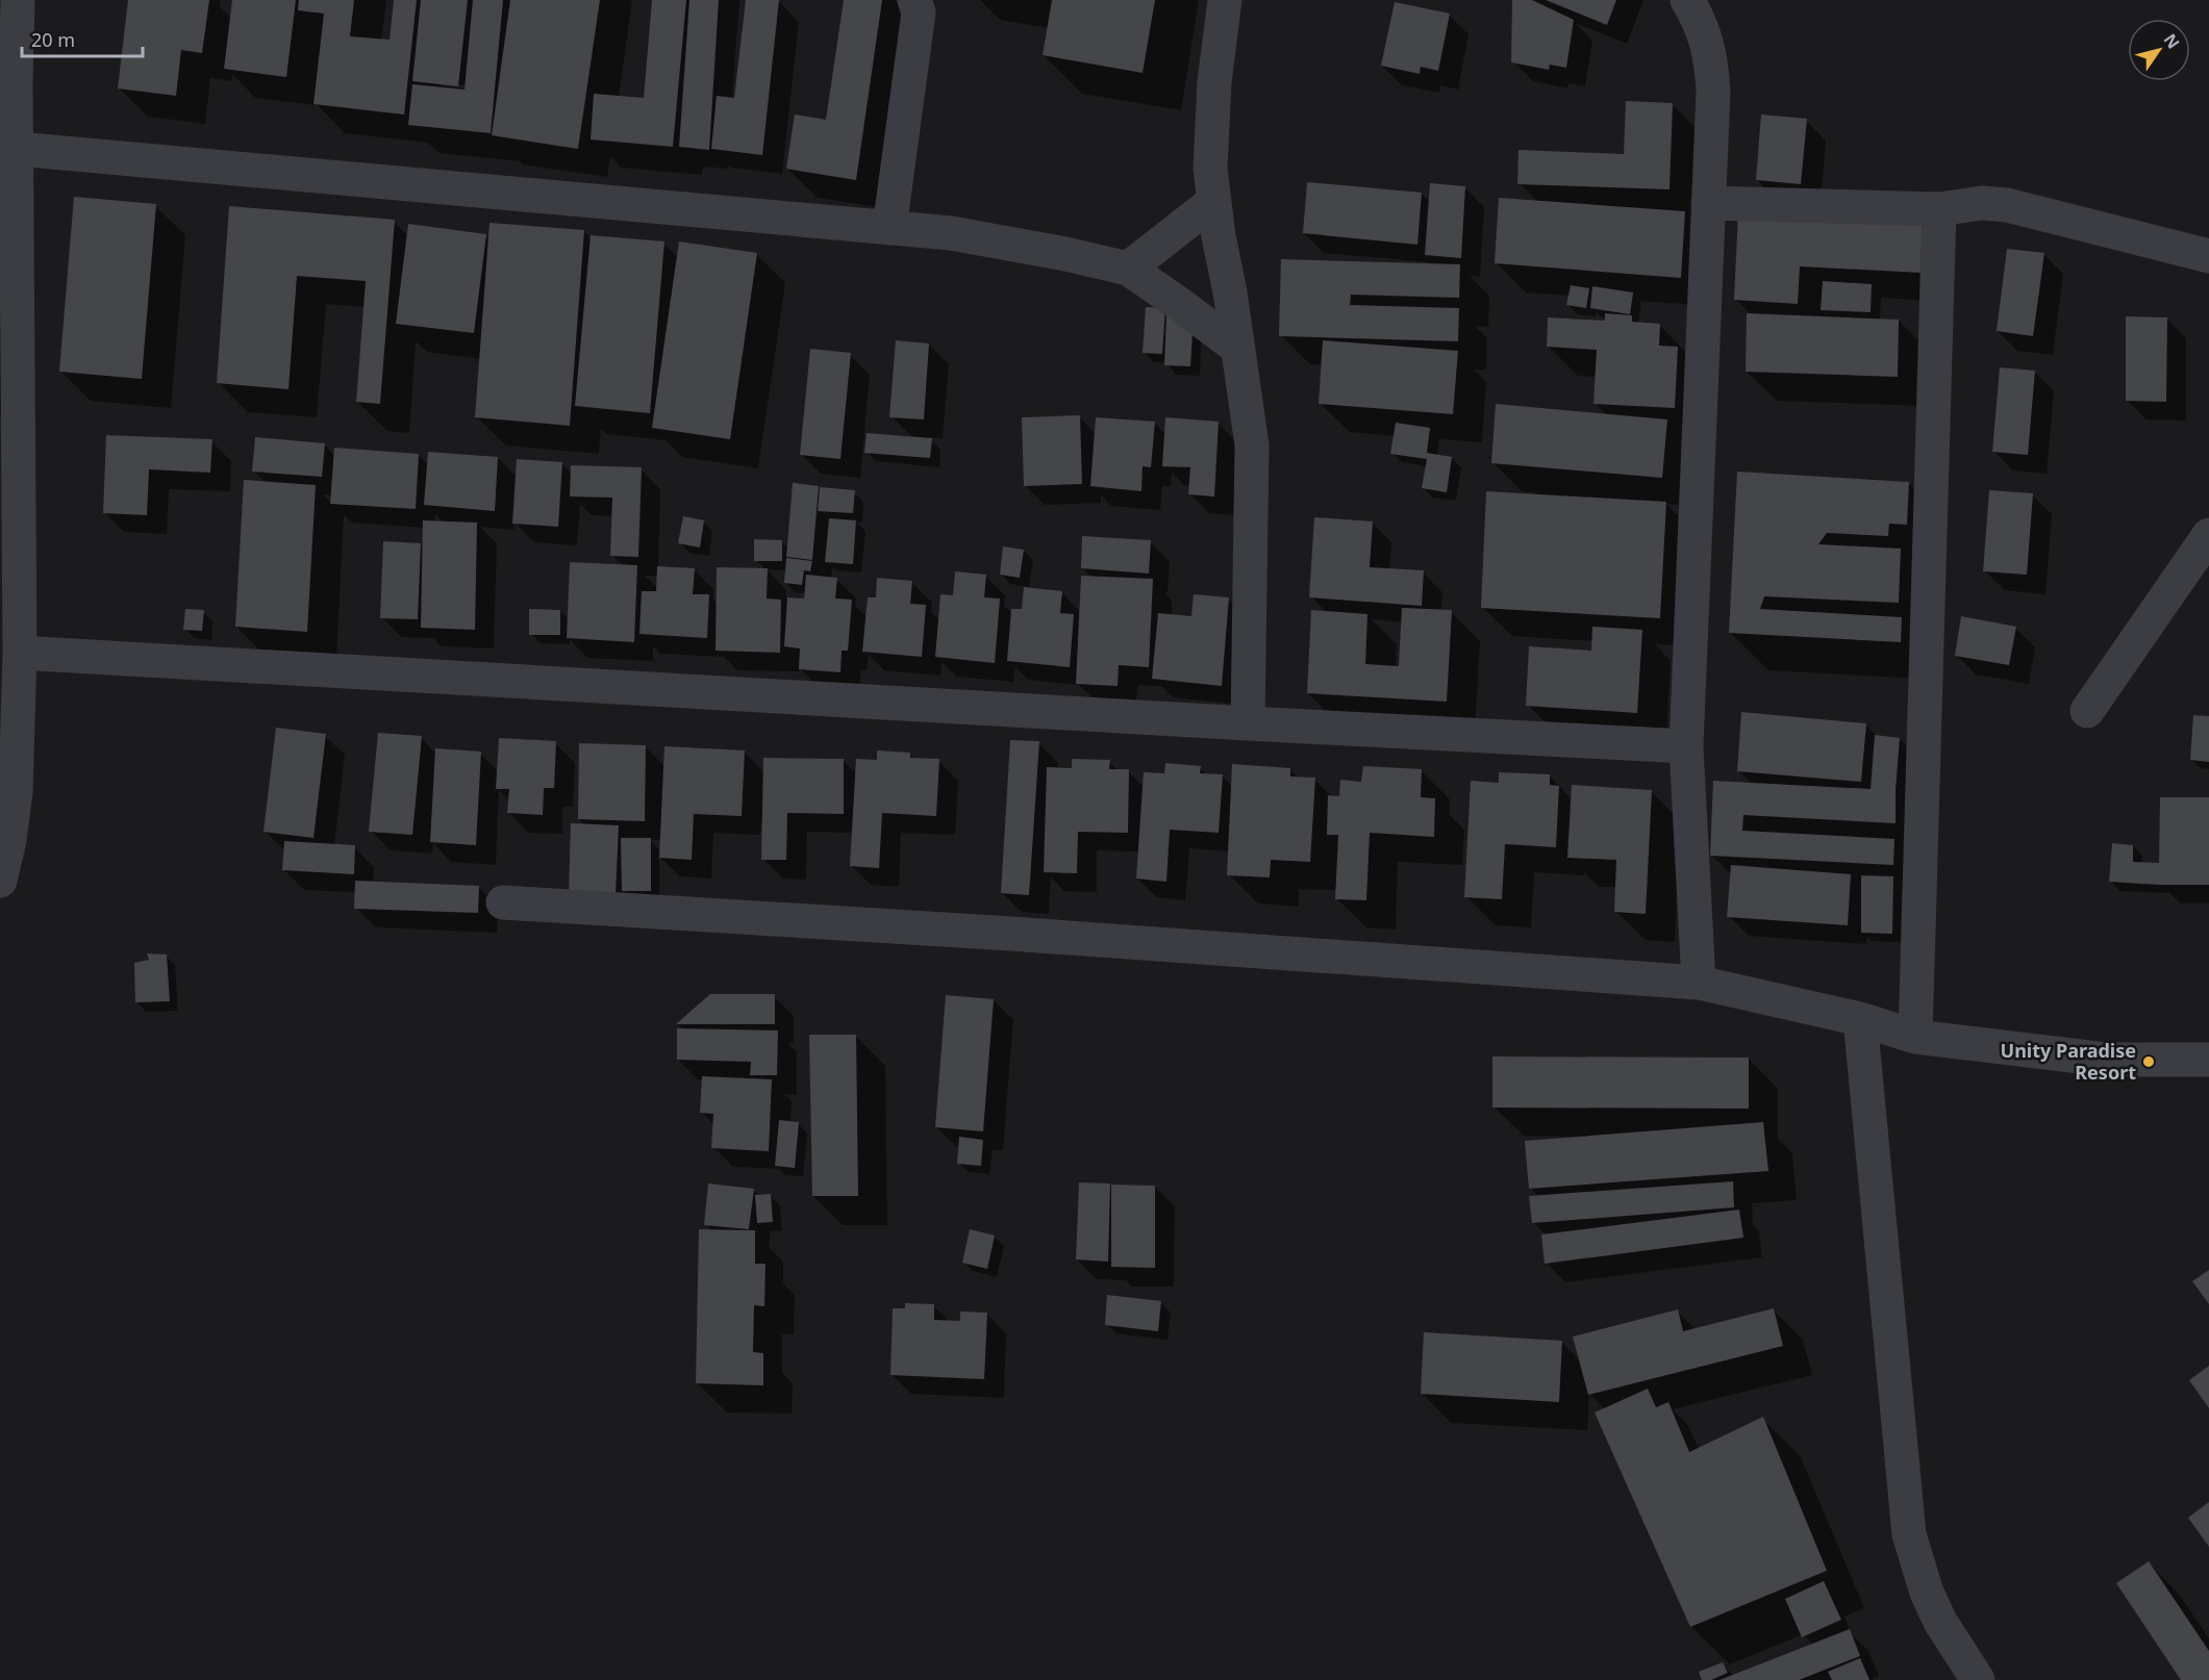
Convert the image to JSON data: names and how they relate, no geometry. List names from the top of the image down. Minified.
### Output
{"places":["Unity Paradise Resort"],"scale_bar":"20 m","north":"top right"}
